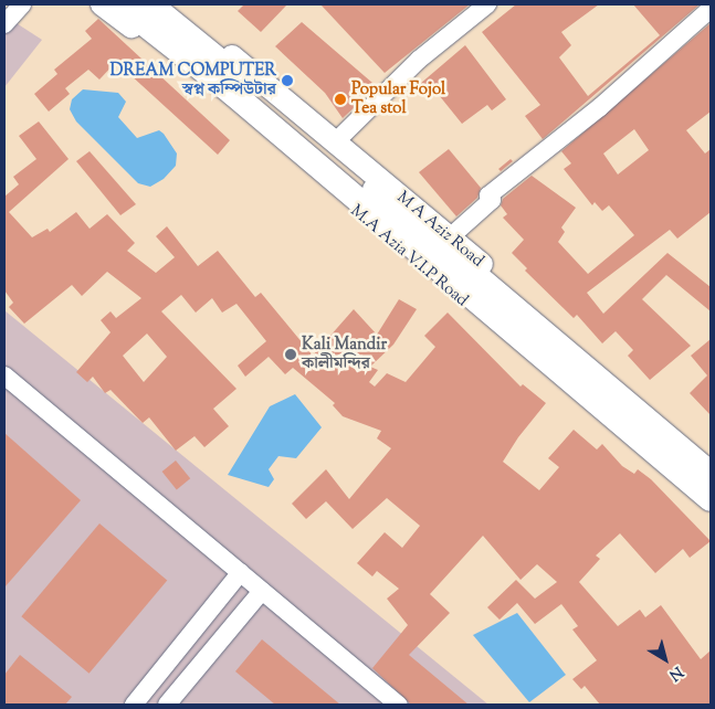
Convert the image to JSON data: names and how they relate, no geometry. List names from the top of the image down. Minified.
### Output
{"streets":{"main road":["M A Aziz Road","M.A Azia V.I.P Road"]},"places":["DREAM COMPUTER স্বপ্ন কম্পিউটার","Popular Fojol Tea stol","Kali Mandir কালীমন্দির"],"north":"bottom right"}
